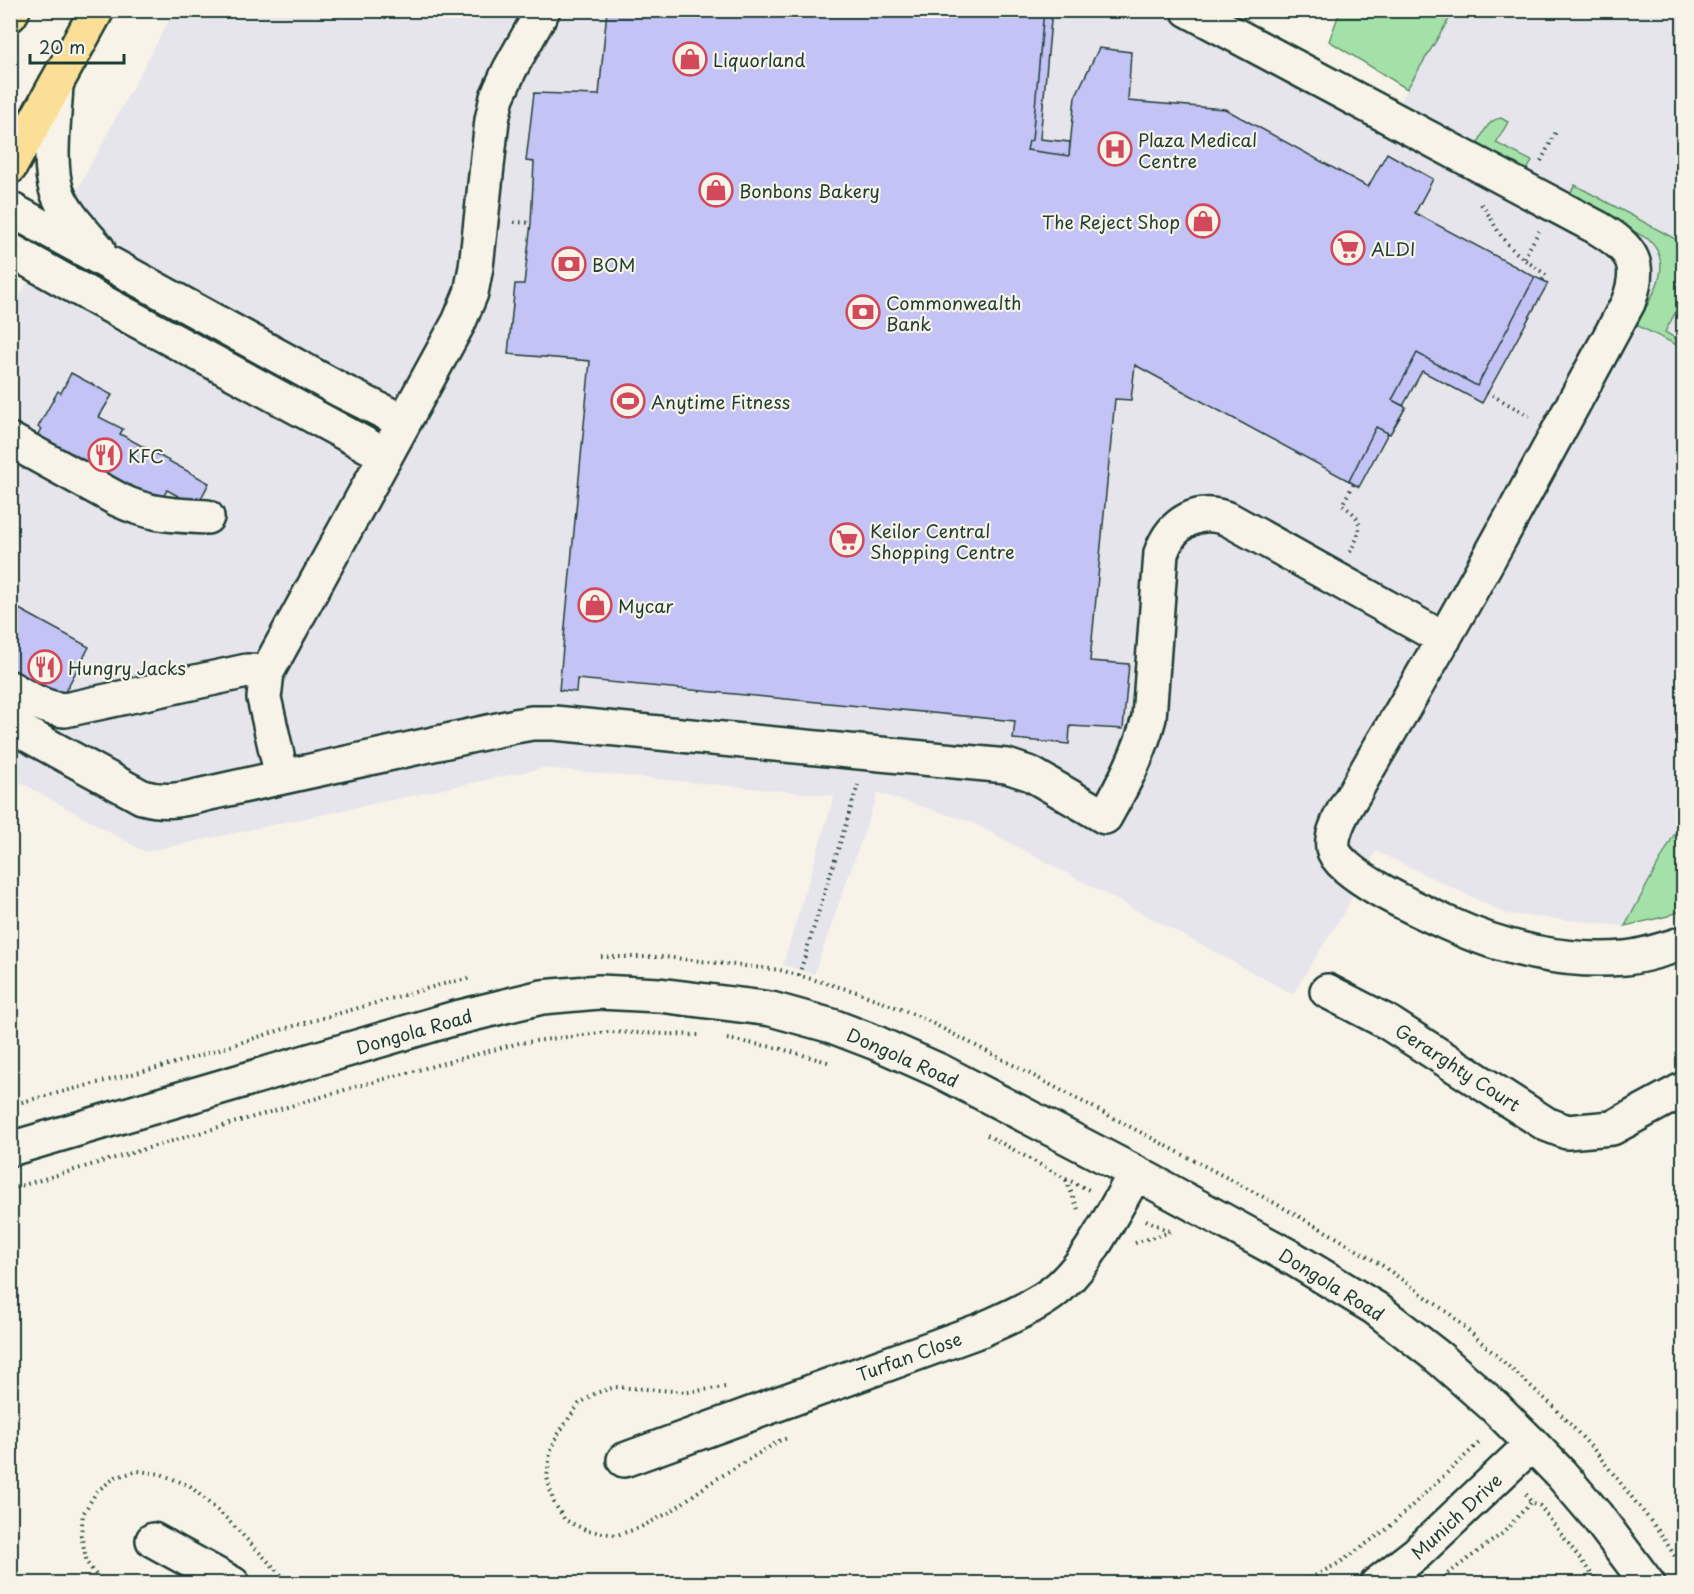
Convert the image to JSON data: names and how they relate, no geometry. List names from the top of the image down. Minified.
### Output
{"streets":{"street":["Dongola Road","Gerarghty Court","Turfan Close","Munich Drive"]},"crossings":[["Dongola Road","Turfan Close"],["Dongola Road","Munich Drive"]],"places":{"shop":["Liquorland","Bonbons Bakery","The Reject Shop","Mycar"],"hospital":["Plaza Medical Centre"],"supermarket":["ALDI","Keilor Central Shopping Centre"],"bank":["BOM","Commonwealth Bank"],"sports":["Anytime Fitness"],"restaurant":["KFC","Hungry Jacks"]},"scale_bar":"20 m"}
